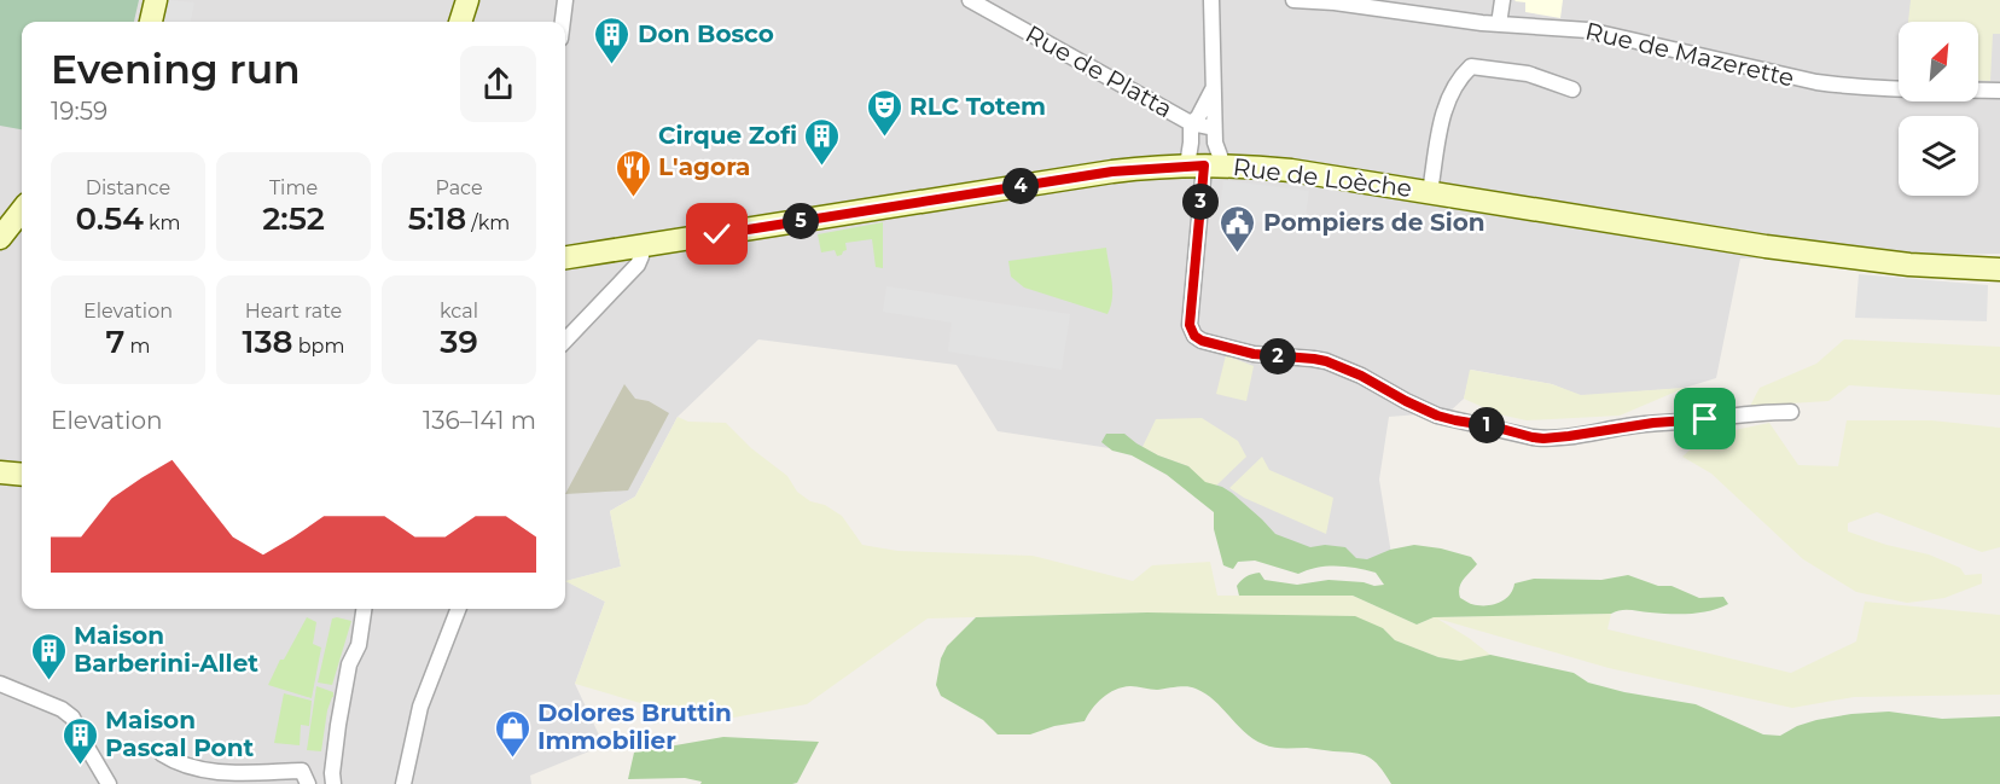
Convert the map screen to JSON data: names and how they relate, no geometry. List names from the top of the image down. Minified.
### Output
{"streets":{"street":["Rue de Mazerette","Rue de Platta","Rue de Loèche"]},"crossings":[["Rue de Platta","Rue de Loèche"]],"places":{"building":["Don Bosco","Cirque Zofi","Maison Barberini-Allet","Maison Pascal Pont"],"theatre":["RLC Totem"],"restaurant":["L'agora"],"public building":["Pompiers de Sion"],"shop":["Dolores Bruttin Immobilier"]},"north":"top right","page":{"heading":["Evening run","19:59"],"stats":[["Distance","0.54 km"],["Time","2:52"],["Pace","5:18 /km"],["Elevation","7 m"],["Heart rate","138 bpm"],["kcal","39"]],"pins":["4","3","5","2","1"],"chart":["Elevation","136–141 m"]}}
